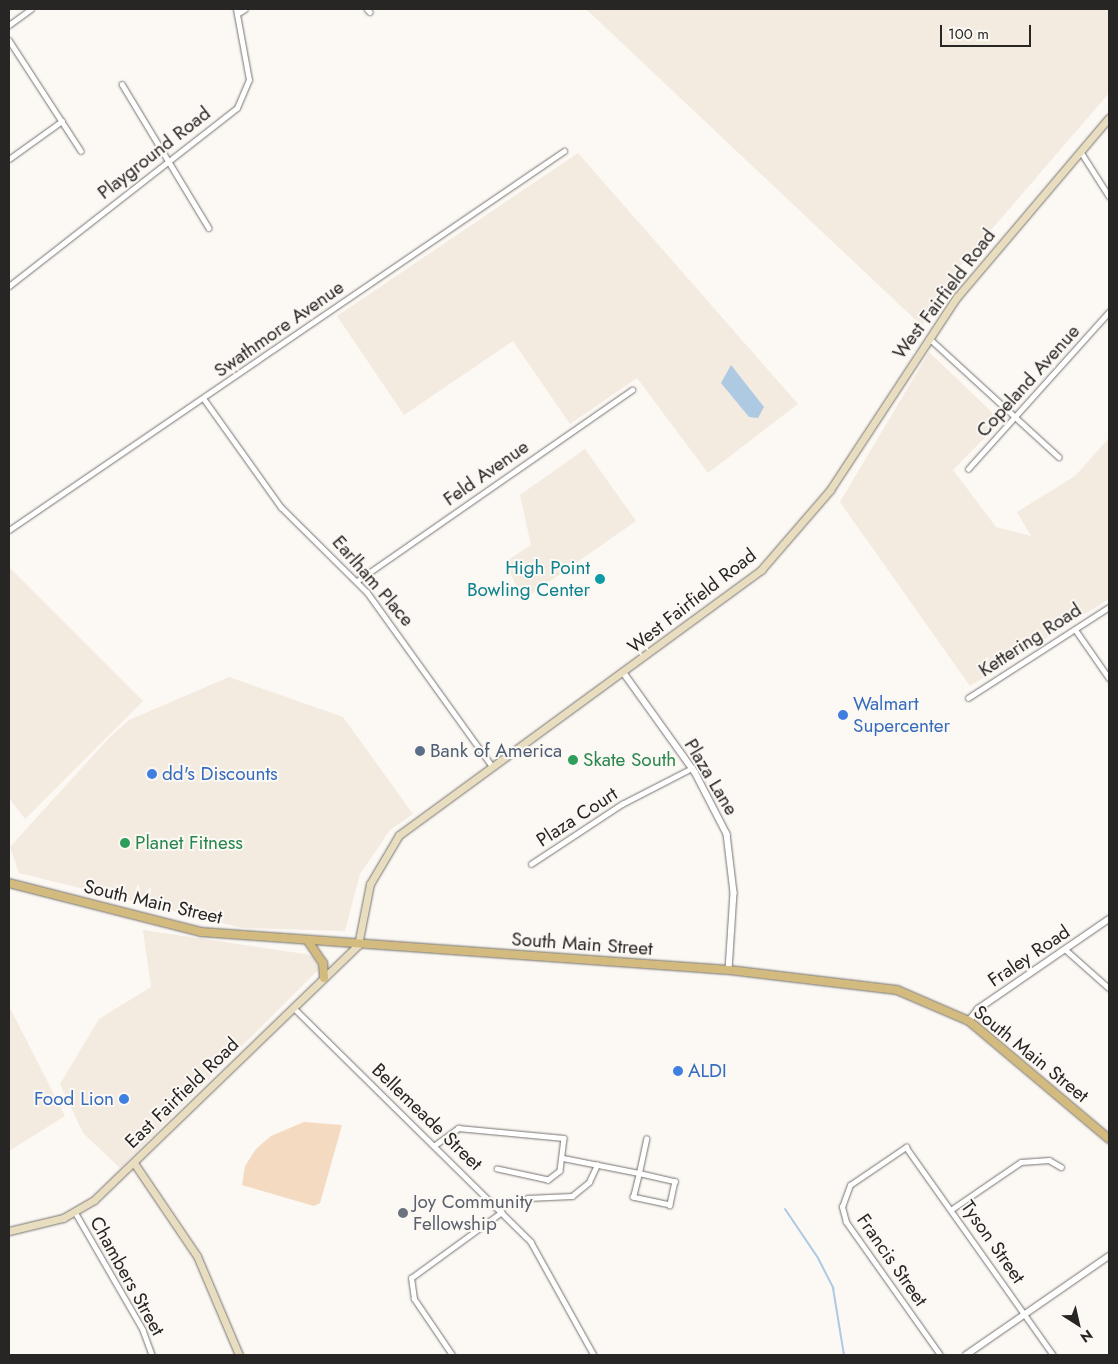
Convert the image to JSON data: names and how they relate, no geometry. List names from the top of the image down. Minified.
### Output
{"streets":{"main road":["West Fairfield Road","South Main Street","East Fairfield Road"],"street":["Playground Road","Swathmore Avenue","Copeland Avenue","Feld Avenue","Earlham Place","Kettering Road","Plaza Lane","Plaza Court","Fraley Road","Bellemeade Street","Tyson Street","Francis Street","Chambers Street"]},"crossings":[["West Fairfield Road","Earlham Place"],["West Fairfield Road","Plaza Lane"],["West Fairfield Road","South Main Street"],["West Fairfield Road","East Fairfield Road"],["Swathmore Avenue","Earlham Place"],["Feld Avenue","Earlham Place"],["Plaza Lane","Plaza Court"],["Plaza Lane","South Main Street"],["South Main Street","Fraley Road"],["South Main Street","East Fairfield Road"],["East Fairfield Road","Bellemeade Street"],["East Fairfield Road","Chambers Street"],["Tyson Street","Francis Street"]],"places":["High Point Bowling Center","Walmart Supercenter","Bank of America","Skate South","dd's Discounts","Planet Fitness","ALDI","Food Lion","Joy Community Fellowship"],"scale_bar":"100 m","north":"bottom right"}
